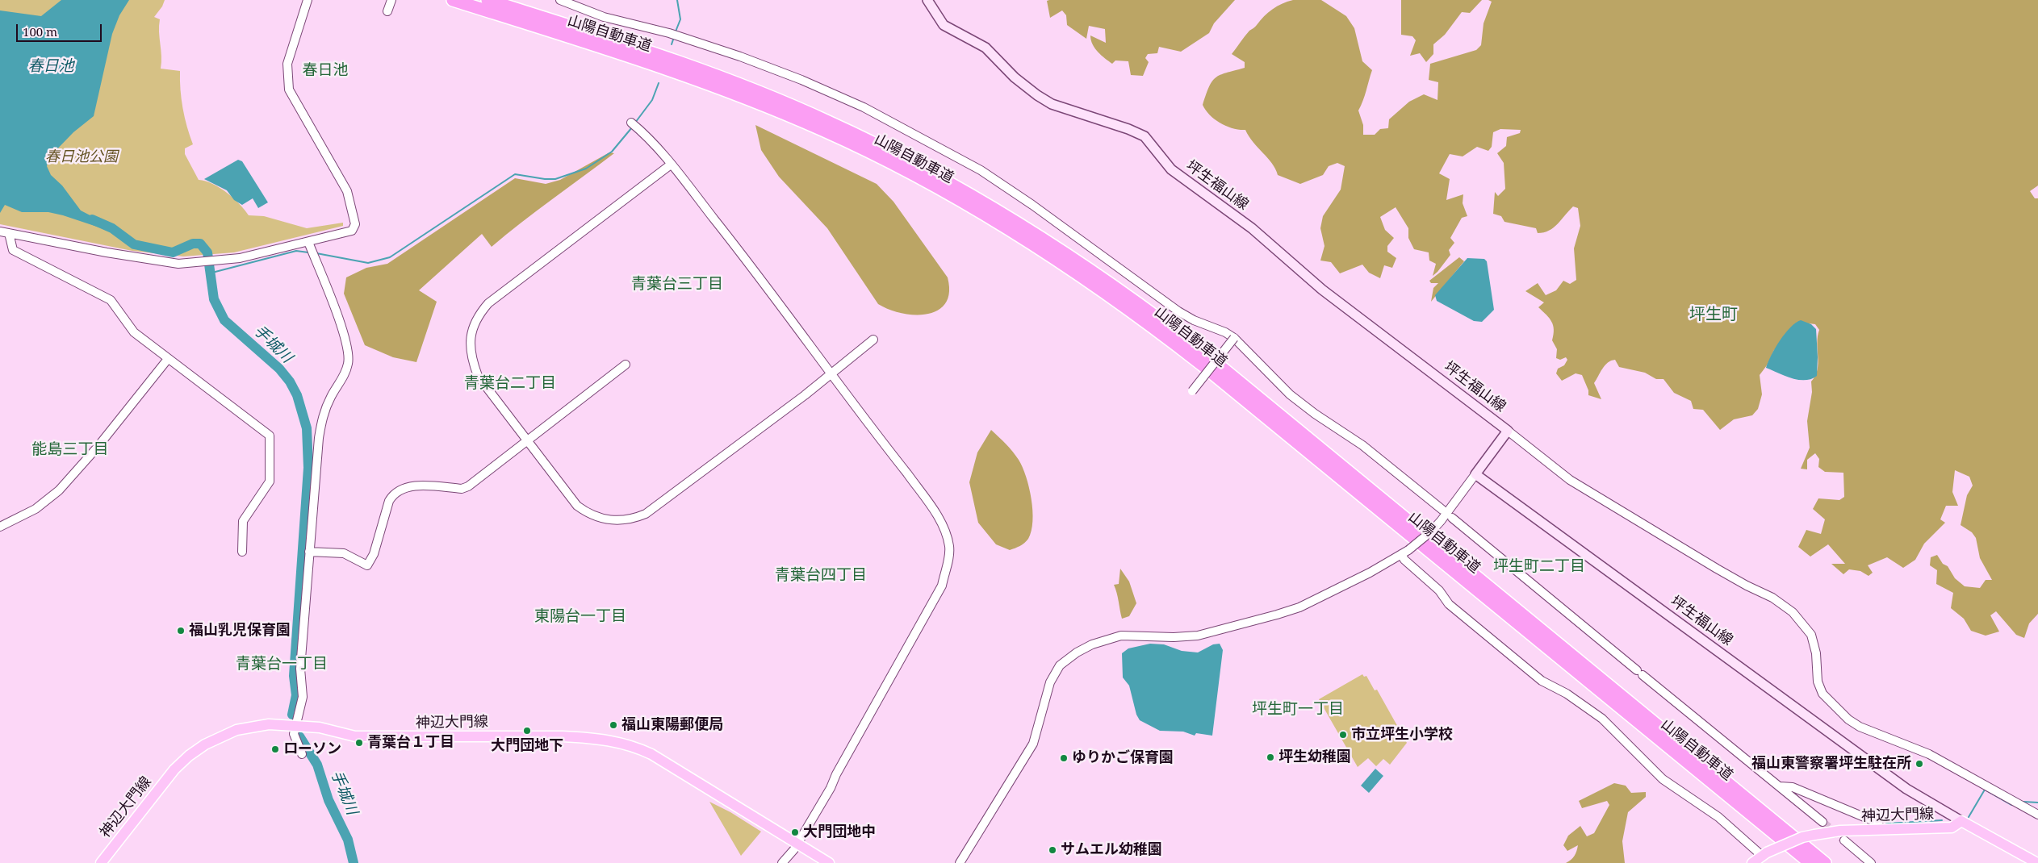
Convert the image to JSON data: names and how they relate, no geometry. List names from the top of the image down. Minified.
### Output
{"streets":{"highway":["山陽自動車道"],"main road":["坪生福山線","神辺大門線"]},"crossings":[["坪生福山線","神辺大門線"]],"districts":["春日池","青葉台三丁目","坪生町","青葉台二丁目","能島三丁目","坪生町二丁目","青葉台四丁目","東陽台一丁目","青葉台一丁目","坪生町一丁目"],"water":["春日池","手城川"],"parks":["春日池公園"],"places":["福山乳児保育園","福山東陽郵便局","大門団地下","市立坪生小学校","青葉台１丁目","ローソン","坪生幼稚園","ゆりかご保育園","福山東警察署坪生駐在所","大門団地中","サムエル幼稚園"],"scale_bar":"100 m"}
